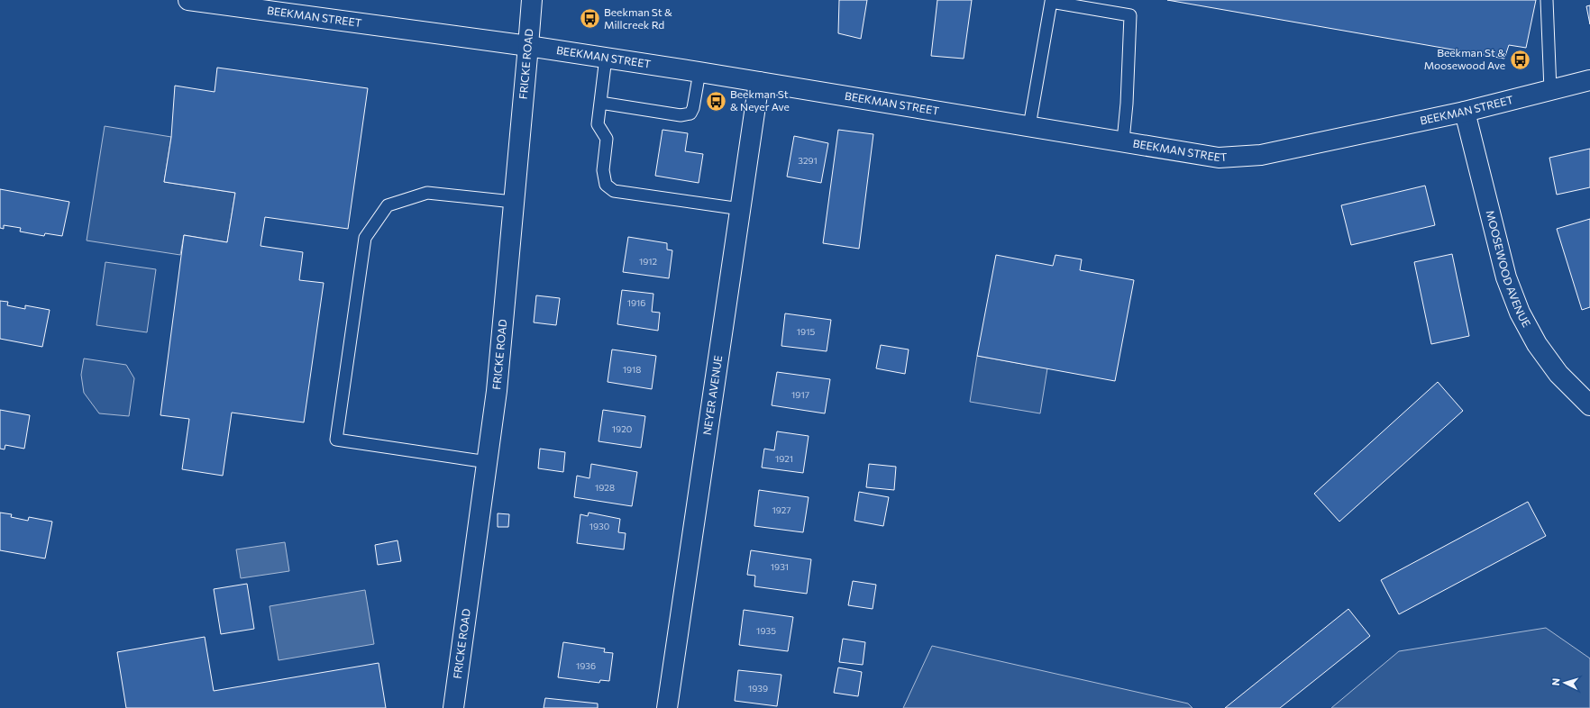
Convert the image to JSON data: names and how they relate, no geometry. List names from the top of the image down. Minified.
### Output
{"streets":{"street":["BEEKMAN STREET","FRICKE ROAD","MOOSEWOOD AVENUE","NEYER AVENUE"]},"crossings":[["BEEKMAN STREET","FRICKE ROAD"],["BEEKMAN STREET","MOOSEWOOD AVENUE"],["BEEKMAN STREET","NEYER AVENUE"]],"places":{"bus stop":["Beekman St & Millcreek Rd","Beekman St & Moosewood Ave","Beekman St & Neyer Ave"]},"house_numbers":["3291","1912","1916","1915","1918","1917","1920","1921","1928","1927","1930","1931","1935","1936","1939"],"north":"left"}
